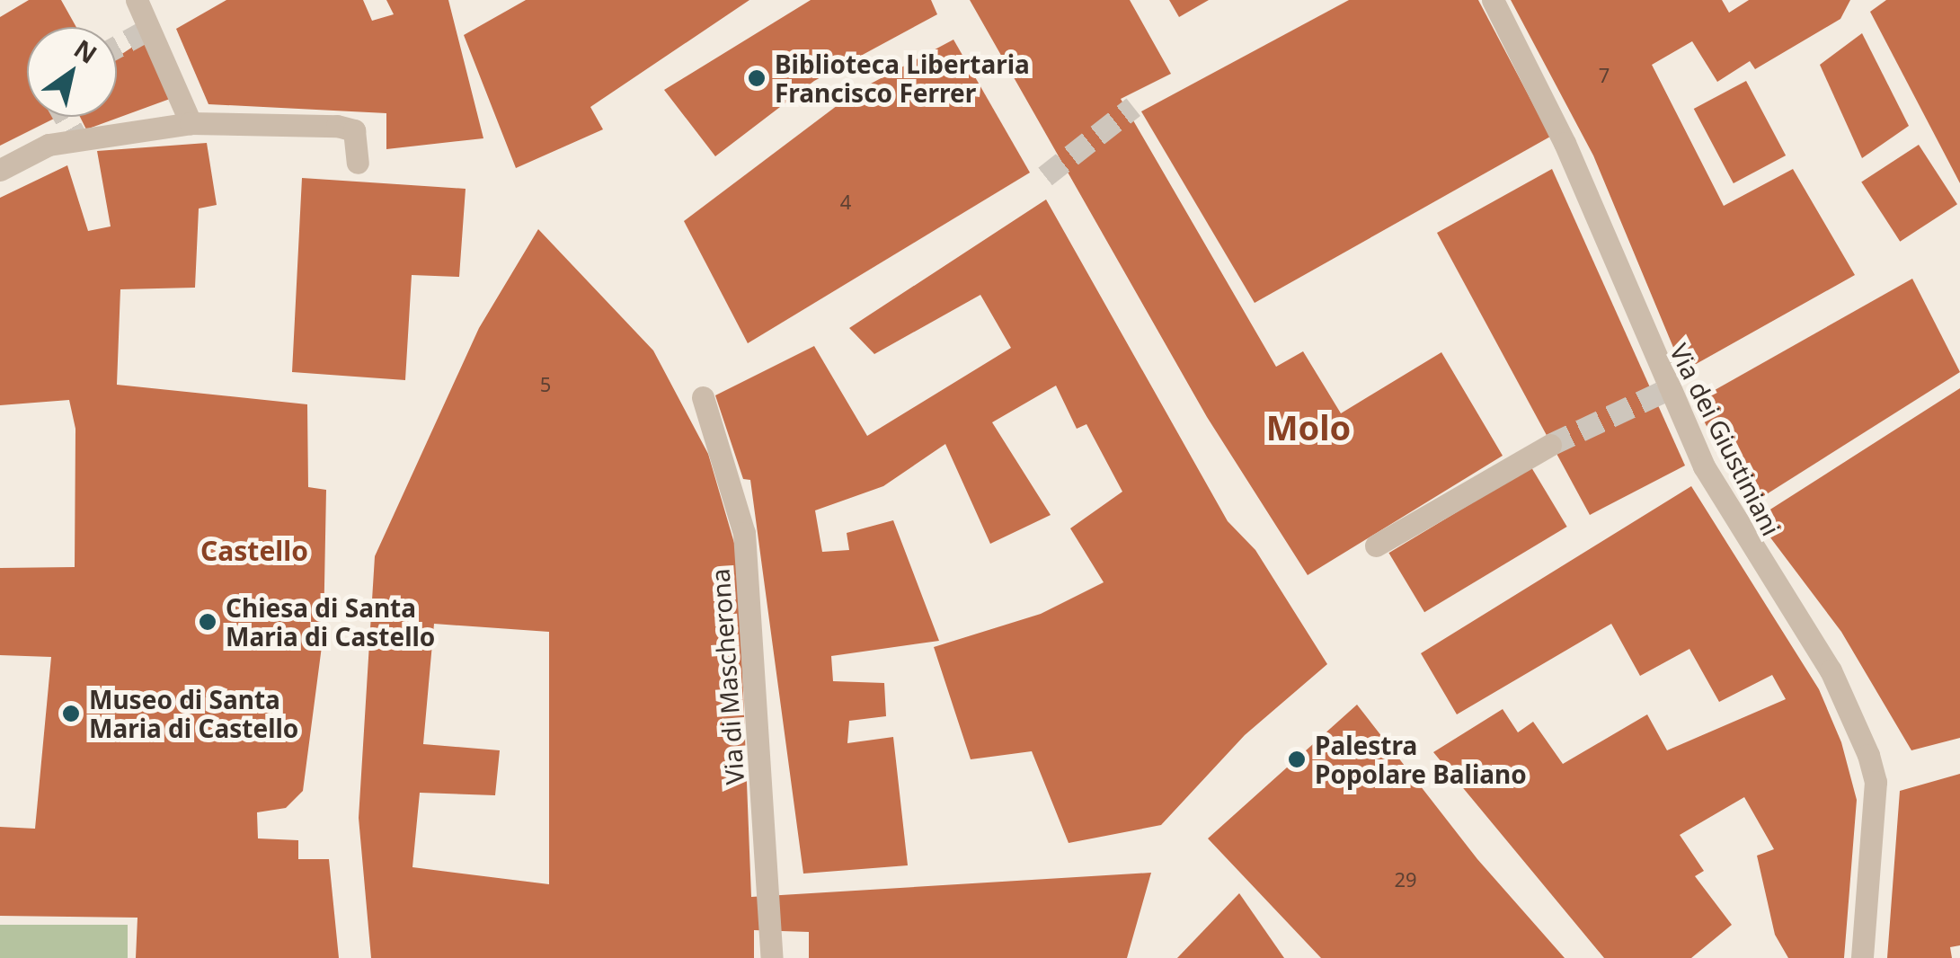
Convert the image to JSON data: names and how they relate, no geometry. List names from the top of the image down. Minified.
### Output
{"streets":{"street":["Via dei Giustiniani","Via di Mascherona"]},"districts":["Molo","Castello"],"places":["Biblioteca Libertaria Francisco Ferrer","Chiesa di Santa Maria di Castello","Museo di Santa Maria di Castello","Palestra Popolare Baliano"],"house_numbers":["7","4","5","29"],"north":"top right"}
